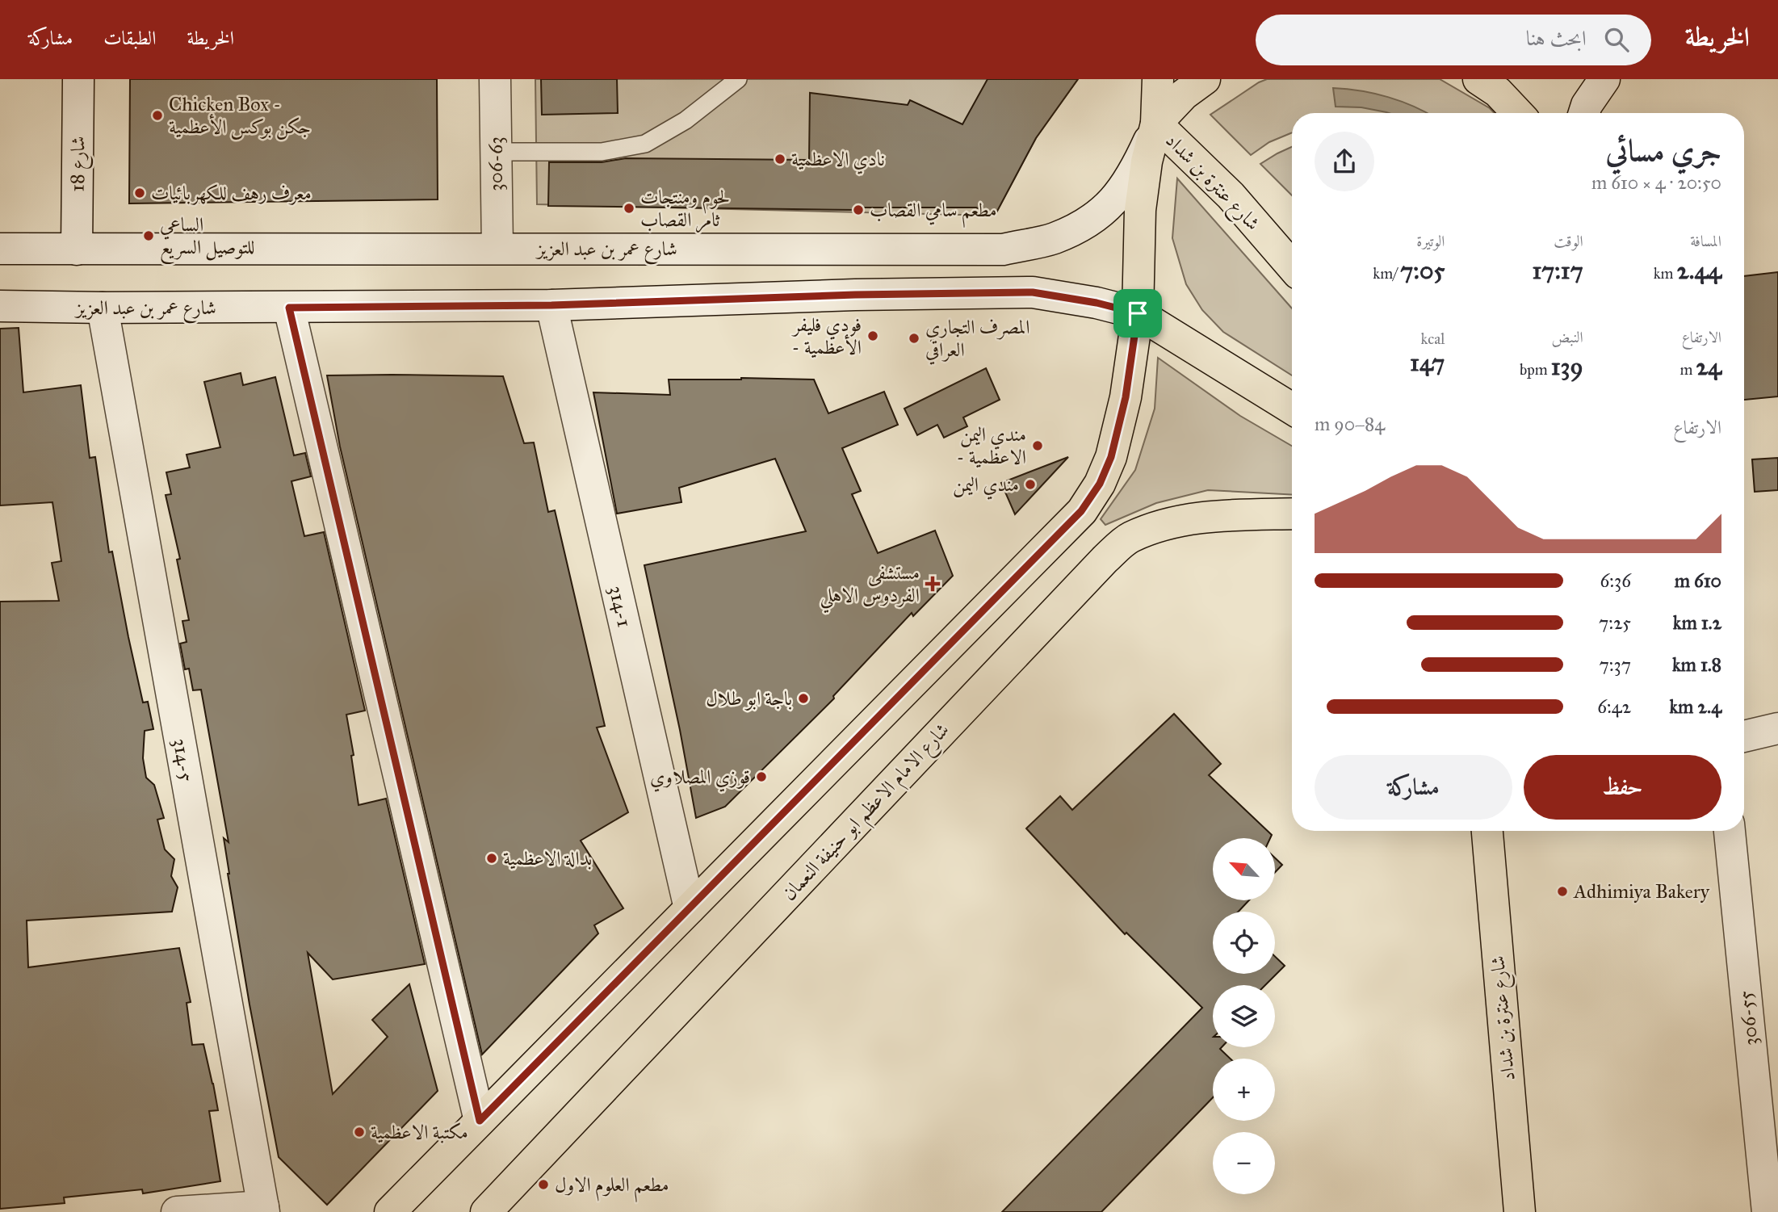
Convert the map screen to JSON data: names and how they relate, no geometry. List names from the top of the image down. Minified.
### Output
{"streets":{"main road":["شارع عنترة بن شداد","شارع الامام الاعظم ابو حنيفة النعمان"],"street":["شارع 18","306-63","شارع عمر بن عبد العزيز","314-1","314-5","306-55"]},"crossings":[["شارع 18","شارع عمر بن عبد العزيز"],["306-63","شارع عمر بن عبد العزيز"],["شارع عنترة بن شداد","شارع عمر بن عبد العزيز"],["شارع عمر بن عبد العزيز","314-1"],["شارع عمر بن عبد العزيز","314-5"]],"places":{"other":["Chicken Box - جكن بوكس الأعظمية","نادي الاعظمية","معرف رهف للكهربائيات","لحوم ومنتجات ثامر القصاب","مطعم سامي القصاب","الساعي للتوصيل السريع","فودي فليفر - الأعظمية","المصرف التجاري العراقي","مندي اليمن - الاعظمية","مندي اليمن","باجة ابو طلال","قوزي المصلاوي","بدالة الاعظمية","Adhimiya Bakery","مكتبة الاعظمية","مطعم العلوم الاول"],"health":["مستشفى الفردوس الاهلي"]},"north":"top left","page":{"header":"الخريطة","search":"ابحث هنا","nav":["الخريطة","الطبقات","مشاركة"],"heading":["جري مسائي","20:50 · 4 × 610 m"],"stats":[["المسافة","2.44 km"],["الوقت","17:17"],["الوتيرة","7:05 /km"],["الارتفاع","24 m"],["النبض","139 bpm"],["kcal","147"]],"chart":["الارتفاع","84–90 m"],"list":[{"name":"610 m","note":"6:36"},{"name":"1.2 km","note":"7:25"},{"name":"1.8 km","note":"7:37"},{"name":"2.4 km","note":"6:42"}],"buttons":["حفظ","مشاركة"],"map_buttons":["+","−"]}}
